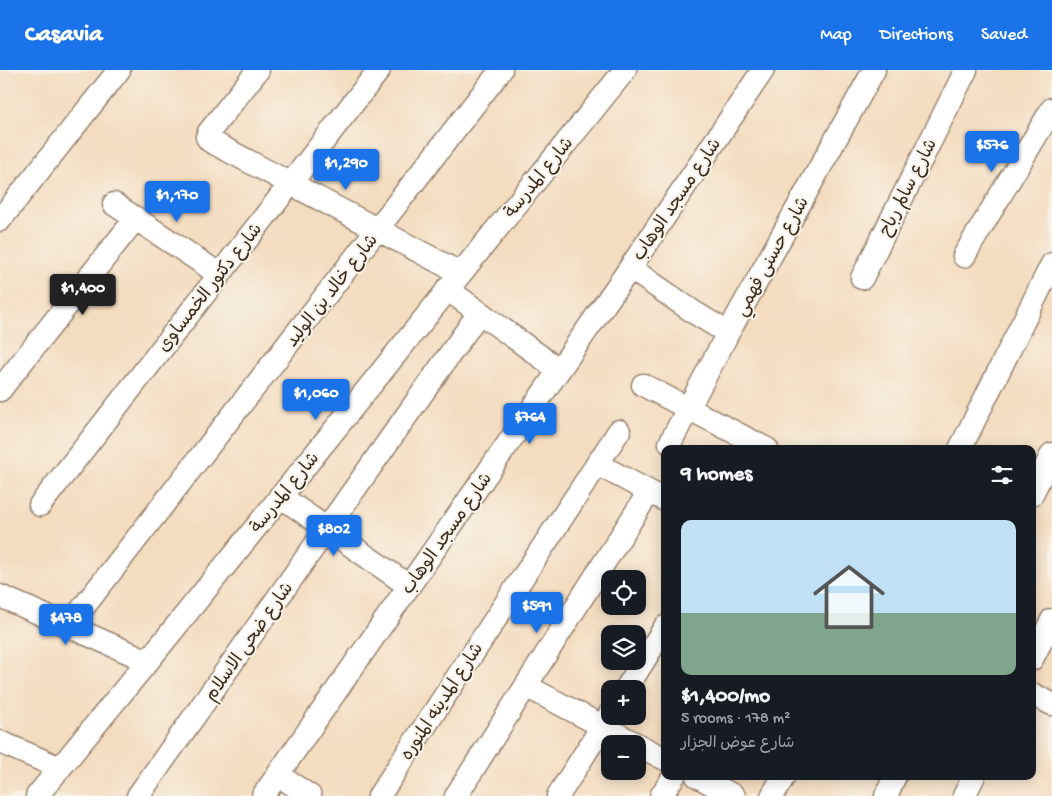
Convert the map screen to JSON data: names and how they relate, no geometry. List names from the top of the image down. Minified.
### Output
{"streets":{"street":["شارع المدرسة","شارع سالم رباح","شارع مسجد الوهاب","شارع حسنى فهمي","شارع دكتور الخمساوى","شارع خالد بن الوليد","شارع ضحى الاسلام","شارع المدينه المنوره"]},"page":{"header":"Casavia","nav":["Map","Directions","Saved"],"price":["$576","$1,290","$1,170","$1,400","$1,060","$764","$802","$591","$478"],"heading":"9 homes","list":[{"name":"$1,400/mo","note":"5 rooms · 178 m² · شارع عوض الجزار"}],"map_buttons":["+","−"]}}
